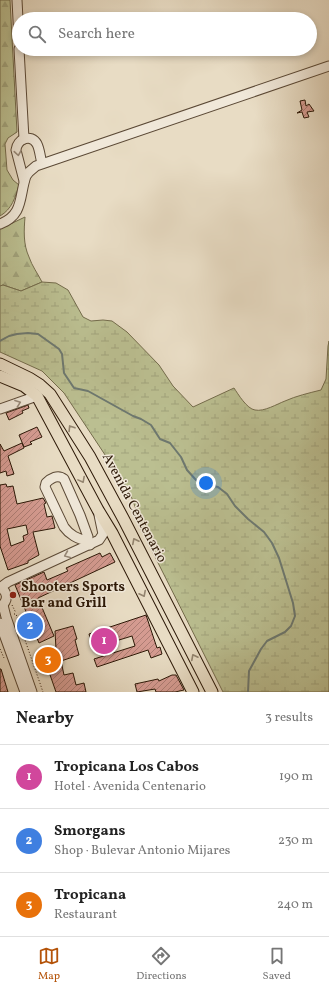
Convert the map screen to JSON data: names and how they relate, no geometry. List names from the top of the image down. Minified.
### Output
{"streets":{"main road":["Avenida Centenario"]},"places":["Shooters Sports Bar and Grill"],"page":{"search":"Search here","pins":["2","1","3"],"heading":["Nearby","3 results"],"list":[{"mark":"1","name":"Tropicana Los Cabos","note":"Hotel · Avenida Centenario","value":"190 m"},{"mark":"2","name":"Smorgans","note":"Shop · Bulevar Antonio Mijares","value":"230 m"},{"mark":"3","name":"Tropicana","note":"Restaurant","value":"240 m"}],"nav":["Map","Directions","Saved"]}}
